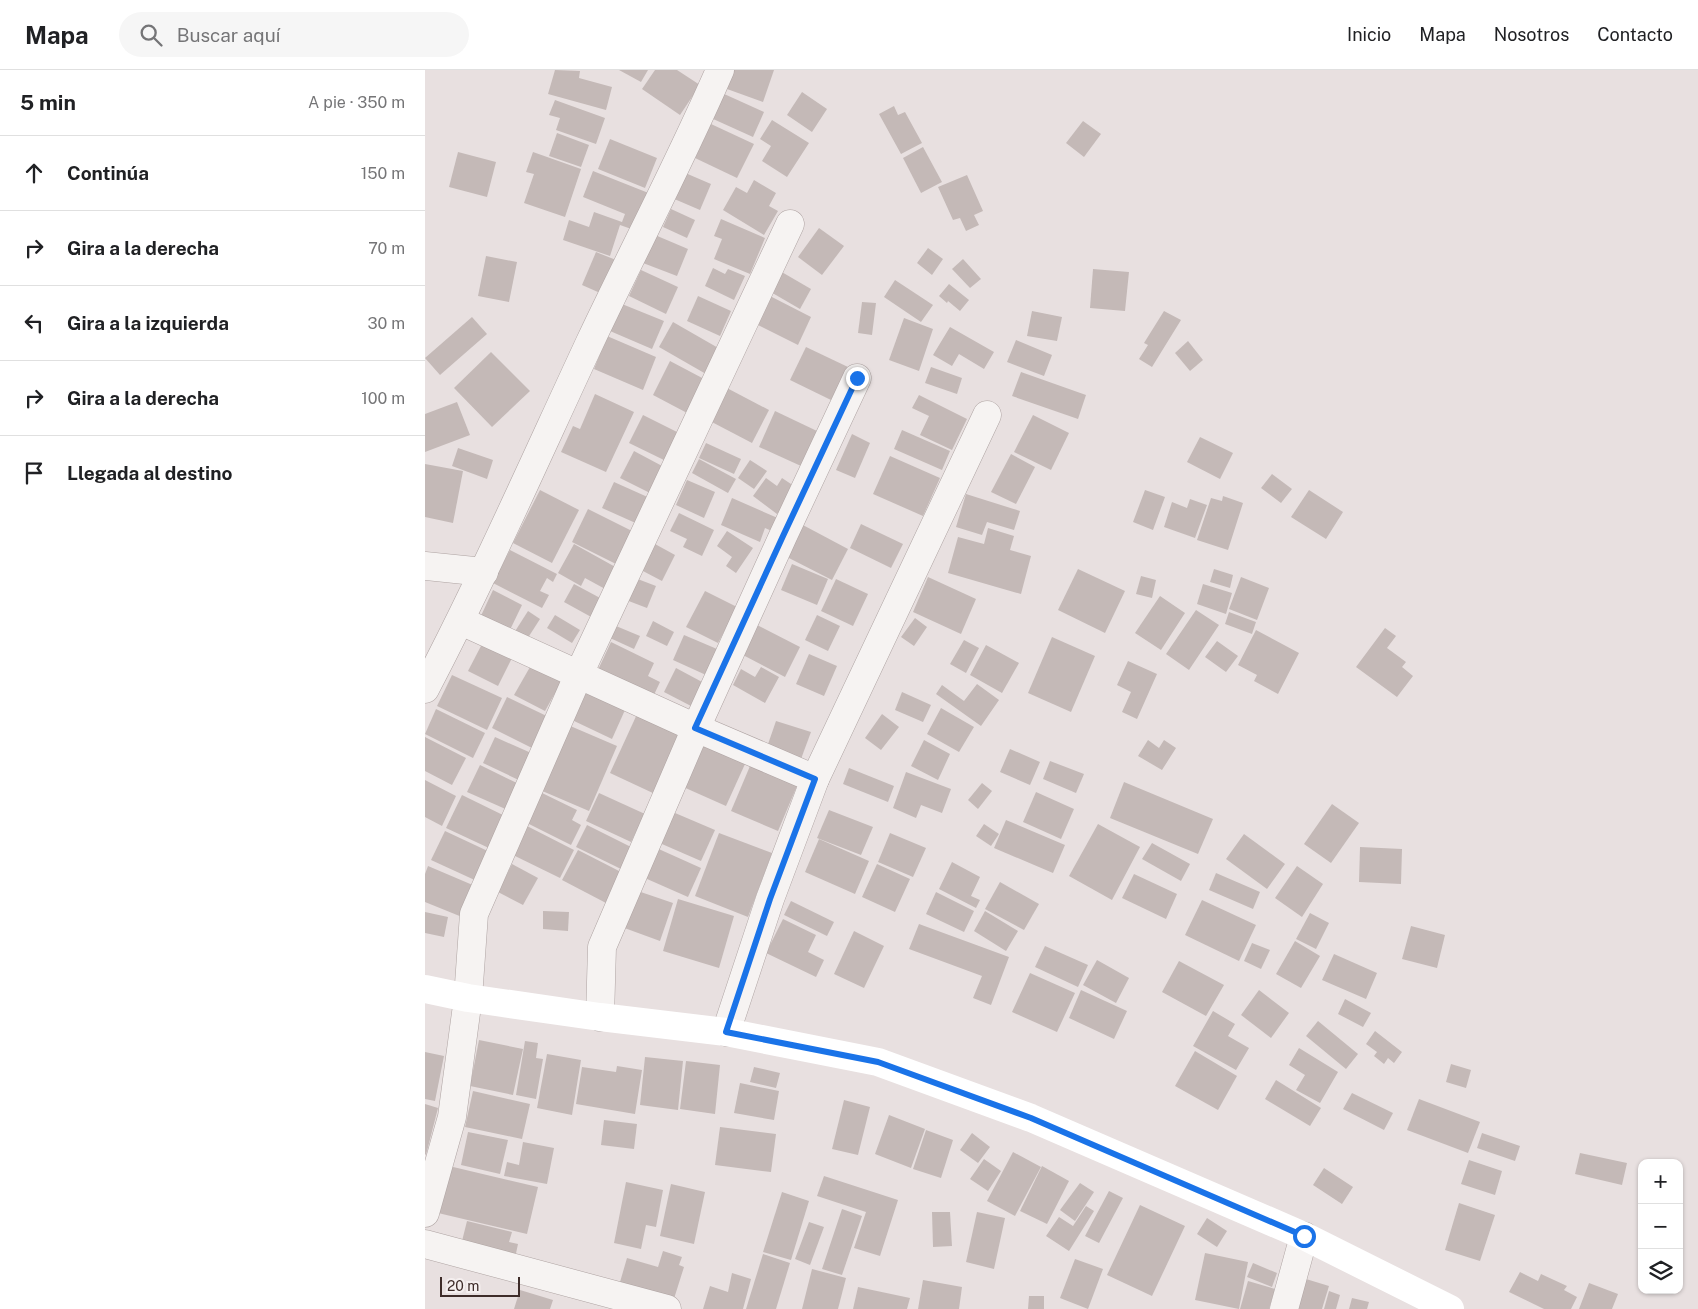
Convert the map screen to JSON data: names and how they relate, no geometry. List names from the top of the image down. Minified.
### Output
{"scale_bar":"20 m","page":{"header":"Mapa","search":"Buscar aquí","nav":["Inicio","Mapa","Nosotros","Contacto"],"heading":["5 min","A pie · 350 m"],"list":[["Continúa","150 m"],["Gira a la derecha","70 m"],["Gira a la izquierda","30 m"],["Gira a la derecha","100 m"],"Llegada al destino"],"map_buttons":["+","−"],"scale":"20 m"}}
